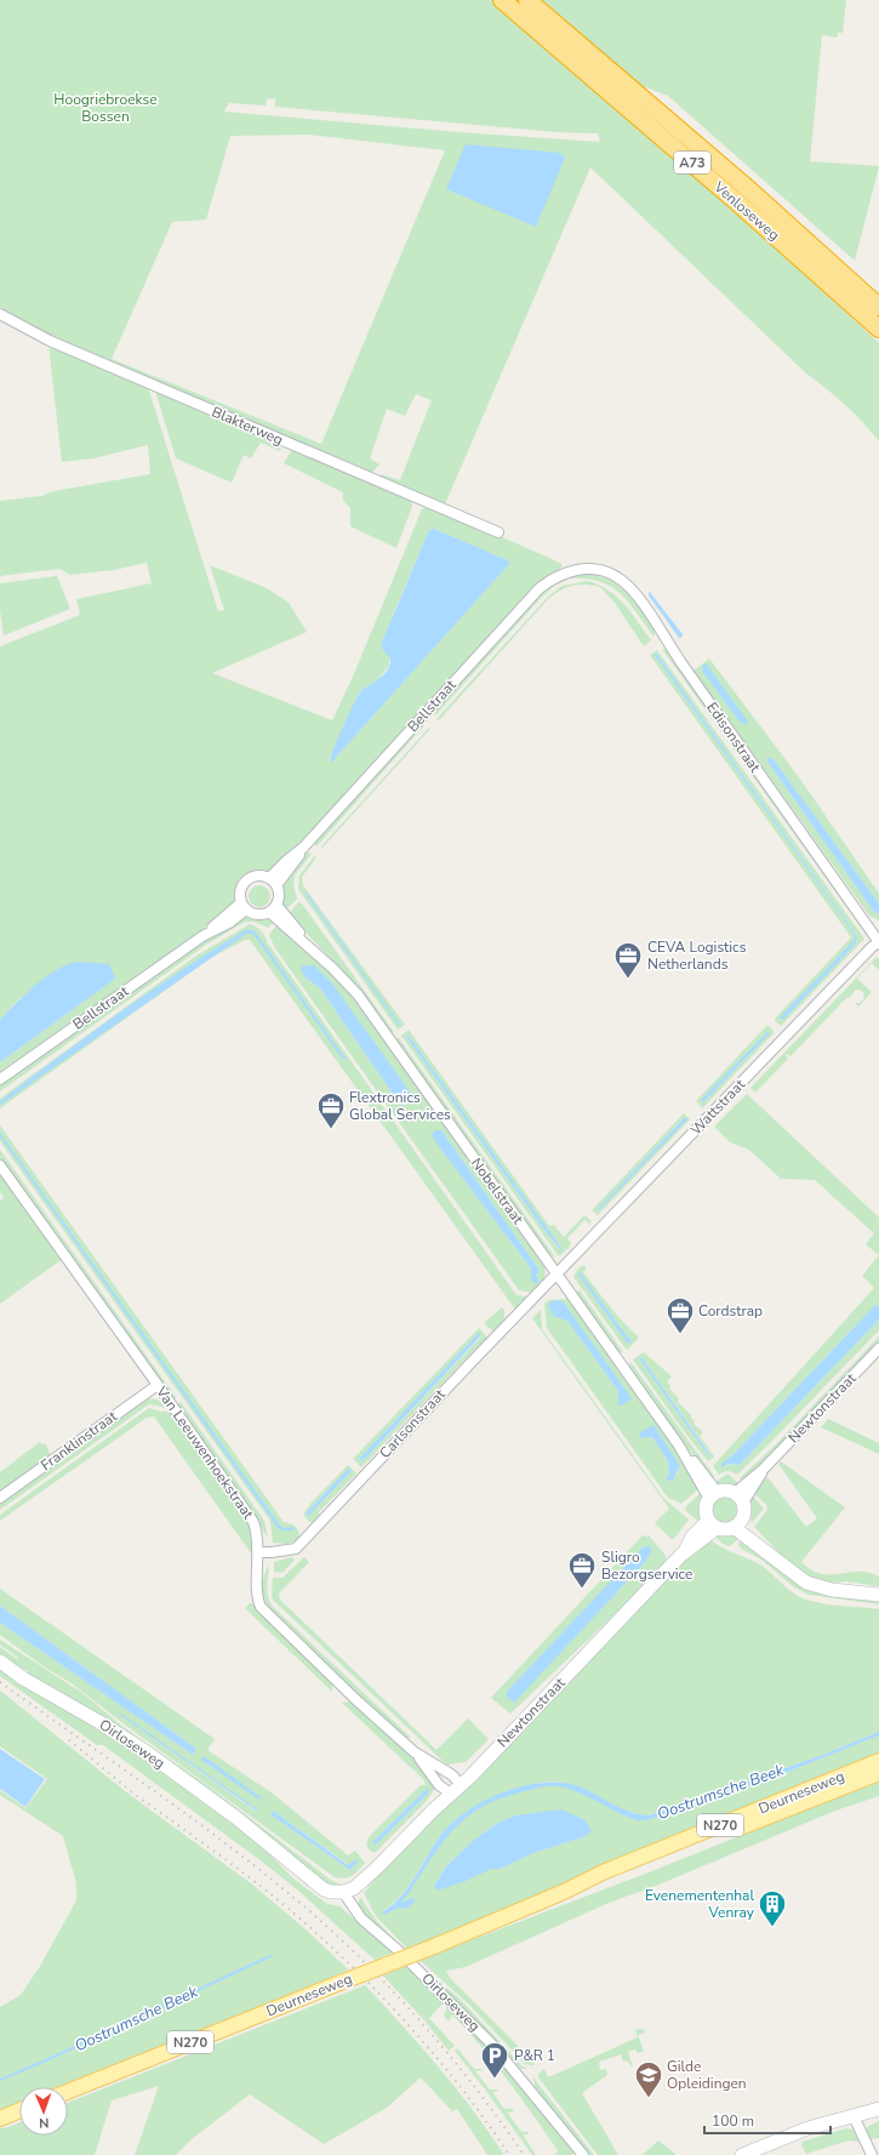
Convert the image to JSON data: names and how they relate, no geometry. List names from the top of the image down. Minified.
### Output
{"streets":{"highway":["A73","Venloseweg"],"main road":["Deurneseweg","N270"],"street":["Blakterweg","Bellstraat","Edisonstraat","Wattstraat","Nobelstraat","Newtonstraat","Carlsonstraat","Franklinstraat","Van Leeuwenhoekstraat","Oirloseweg"]},"crossings":[["Bellstraat","Edisonstraat"],["Bellstraat","Nobelstraat"],["Edisonstraat","Wattstraat"],["Wattstraat","Nobelstraat"],["Wattstraat","Carlsonstraat"],["Nobelstraat","Newtonstraat"],["Nobelstraat","Carlsonstraat"],["Newtonstraat","Van Leeuwenhoekstraat"],["Newtonstraat","Oirloseweg"],["Carlsonstraat","Van Leeuwenhoekstraat"],["Franklinstraat","Van Leeuwenhoekstraat"]],"water":["Oostrumsche Beek"],"parks":["Hoogriebroekse Bossen"],"places":{"office":["CEVA Logistics Netherlands","Flextronics Global Services","Cordstrap","Sligro Bezorgservice"],"building":["Evenementenhal Venray"],"parking":["P&R 1"],"school or university":["Gilde Opleidingen"]},"scale_bar":"100 m","north":"bottom"}
